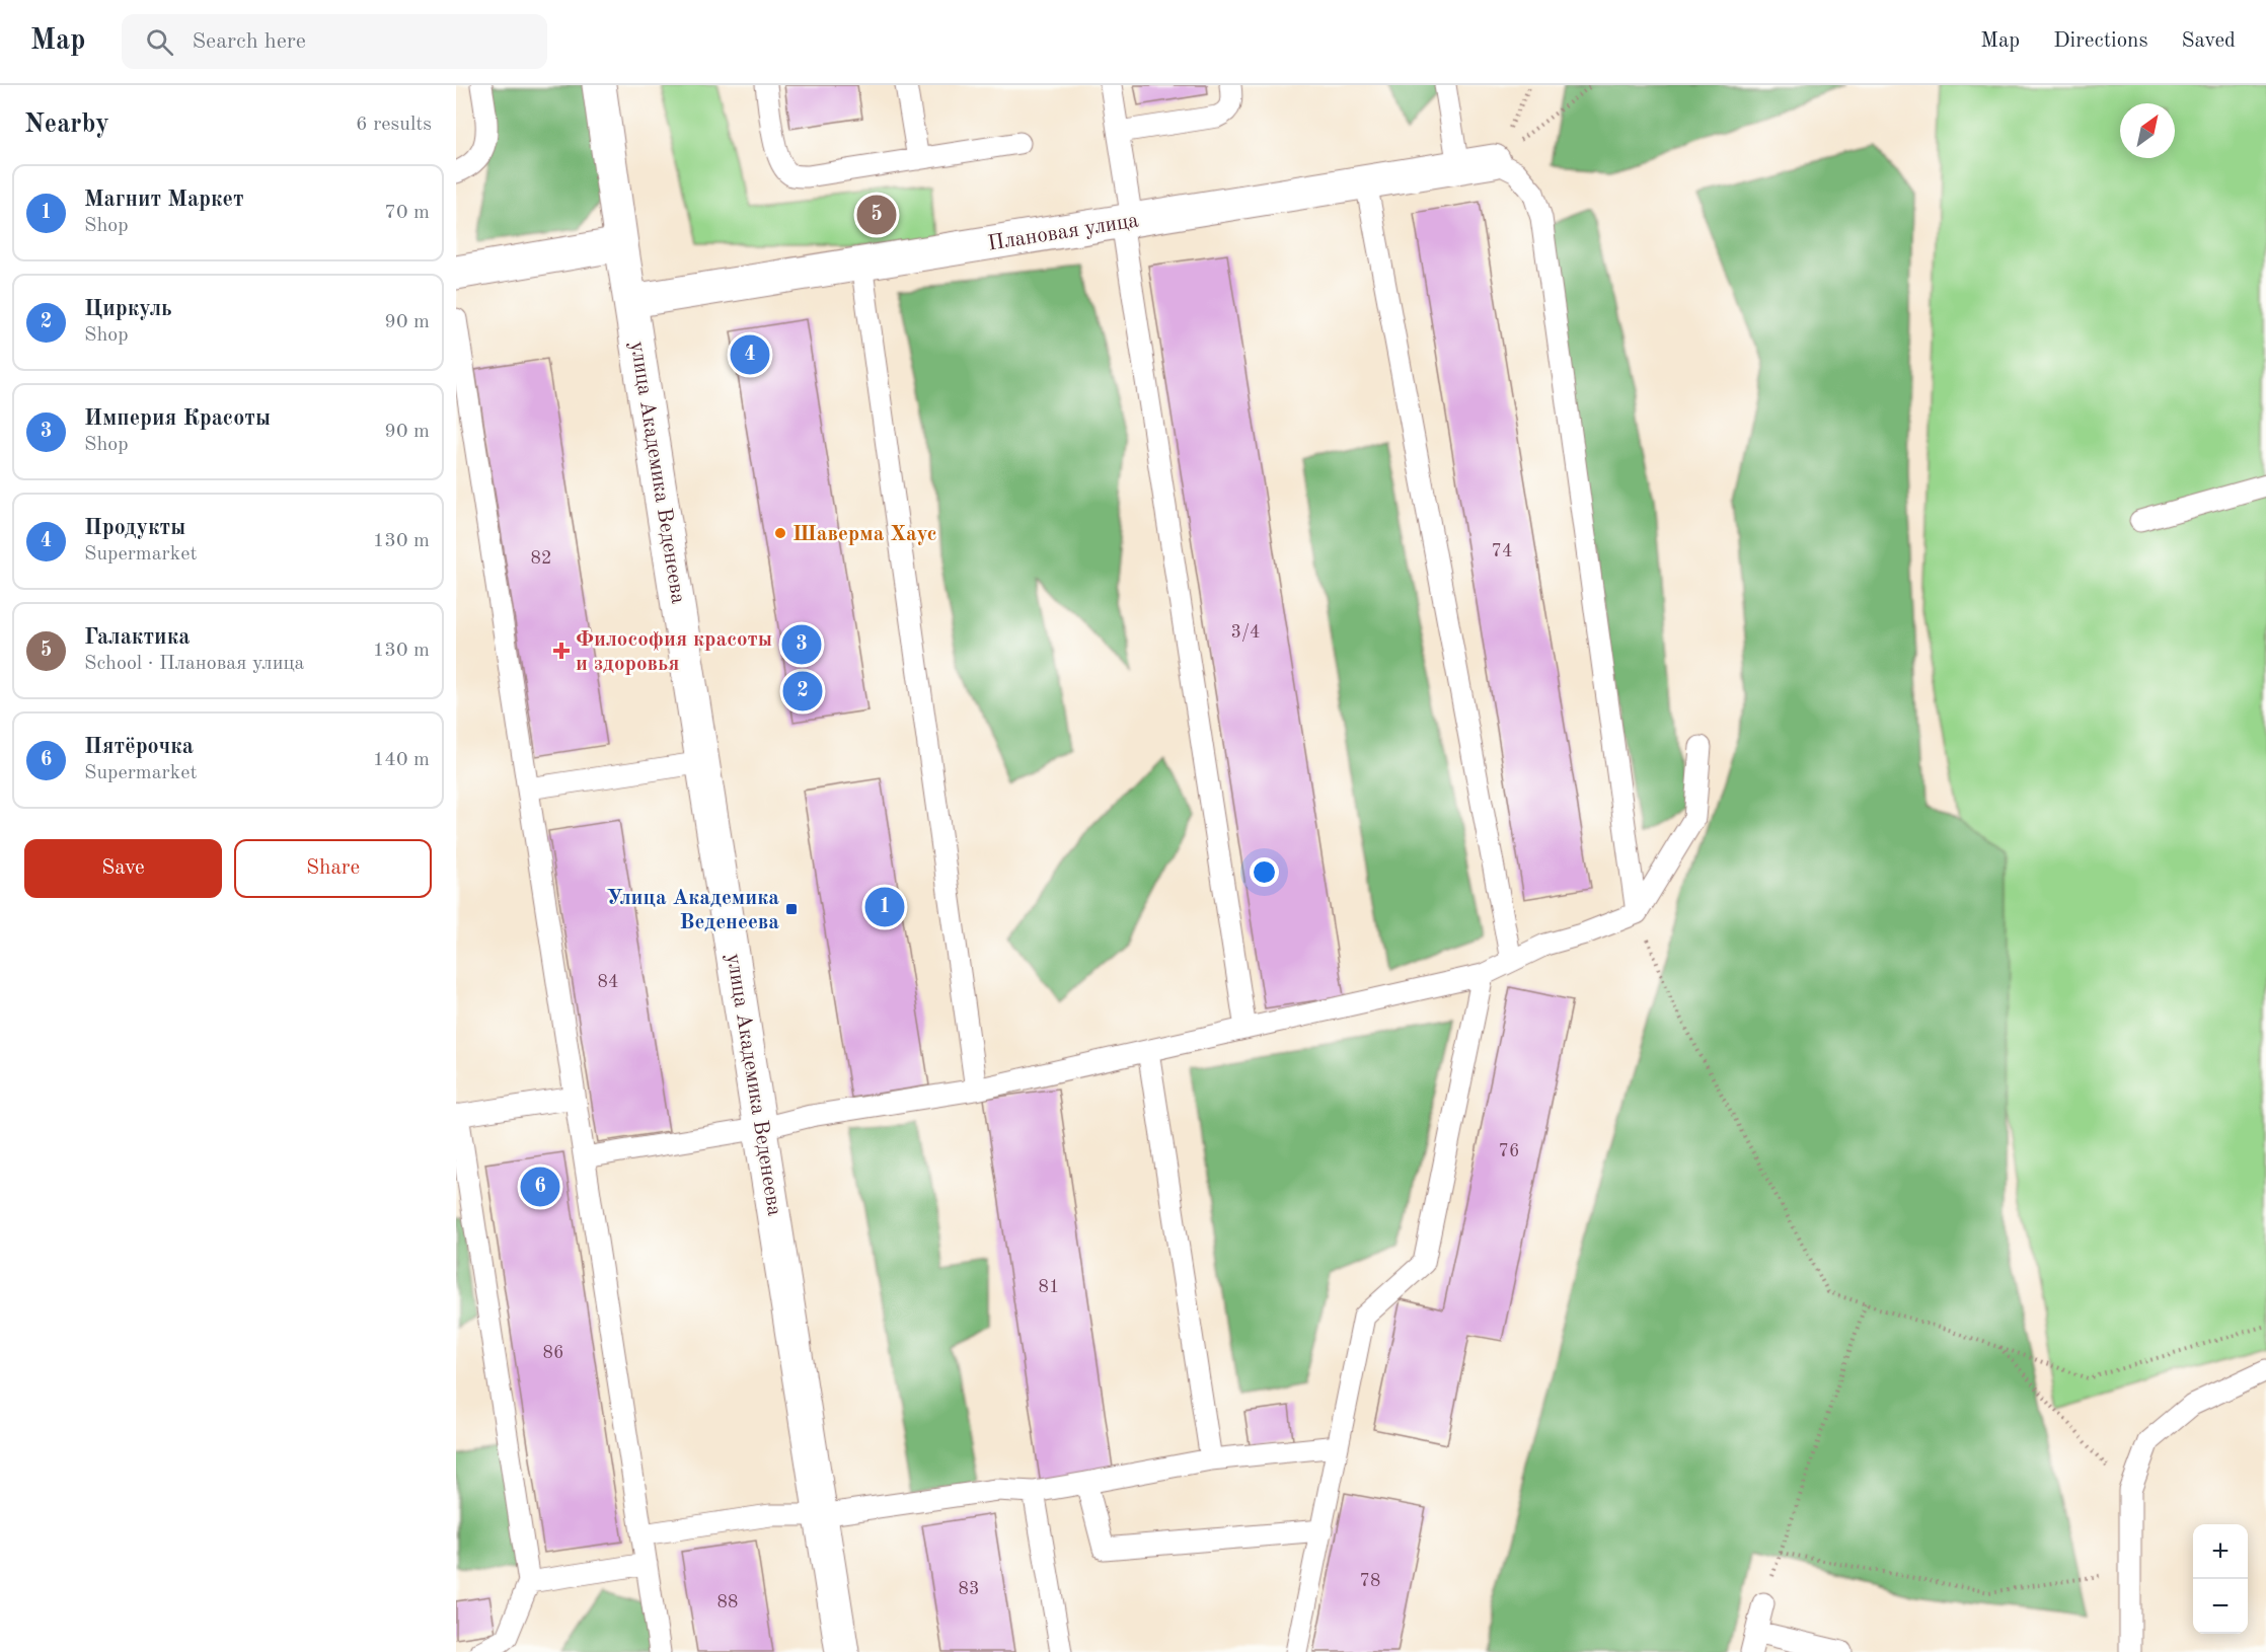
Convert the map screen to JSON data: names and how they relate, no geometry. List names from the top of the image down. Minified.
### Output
{"streets":{"street":["Плановая улица","улица Академика Веденеева"]},"crossings":[["Плановая улица","улица Академика Веденеева"]],"places":{"other":["Шаверма Хаус"],"health":["Философия красоты и здоровья"],"transit":["Улица Академика Веденеева"]},"house_numbers":["74","82","3/4","84","76","81","86","78","83","88"],"north":"top right","page":{"header":"Map","search":"Search here","nav":["Map","Directions","Saved"],"heading":["Nearby","6 results"],"list":[{"mark":"1","name":"Магнит Маркет","note":"Shop","value":"70 m"},{"mark":"2","name":"Циркуль","note":"Shop","value":"90 m"},{"mark":"3","name":"Империя Красоты","note":"Shop","value":"90 m"},{"mark":"4","name":"Продукты","note":"Supermarket","value":"130 m"},{"mark":"5","name":"Галактика","note":"School · Плановая улица","value":"130 m"},{"mark":"6","name":"Пятёрочка","note":"Supermarket","value":"140 m"}],"pins":["5","4","3","2","1","6"],"buttons":["Save","Share"],"map_buttons":["+","−"]}}
